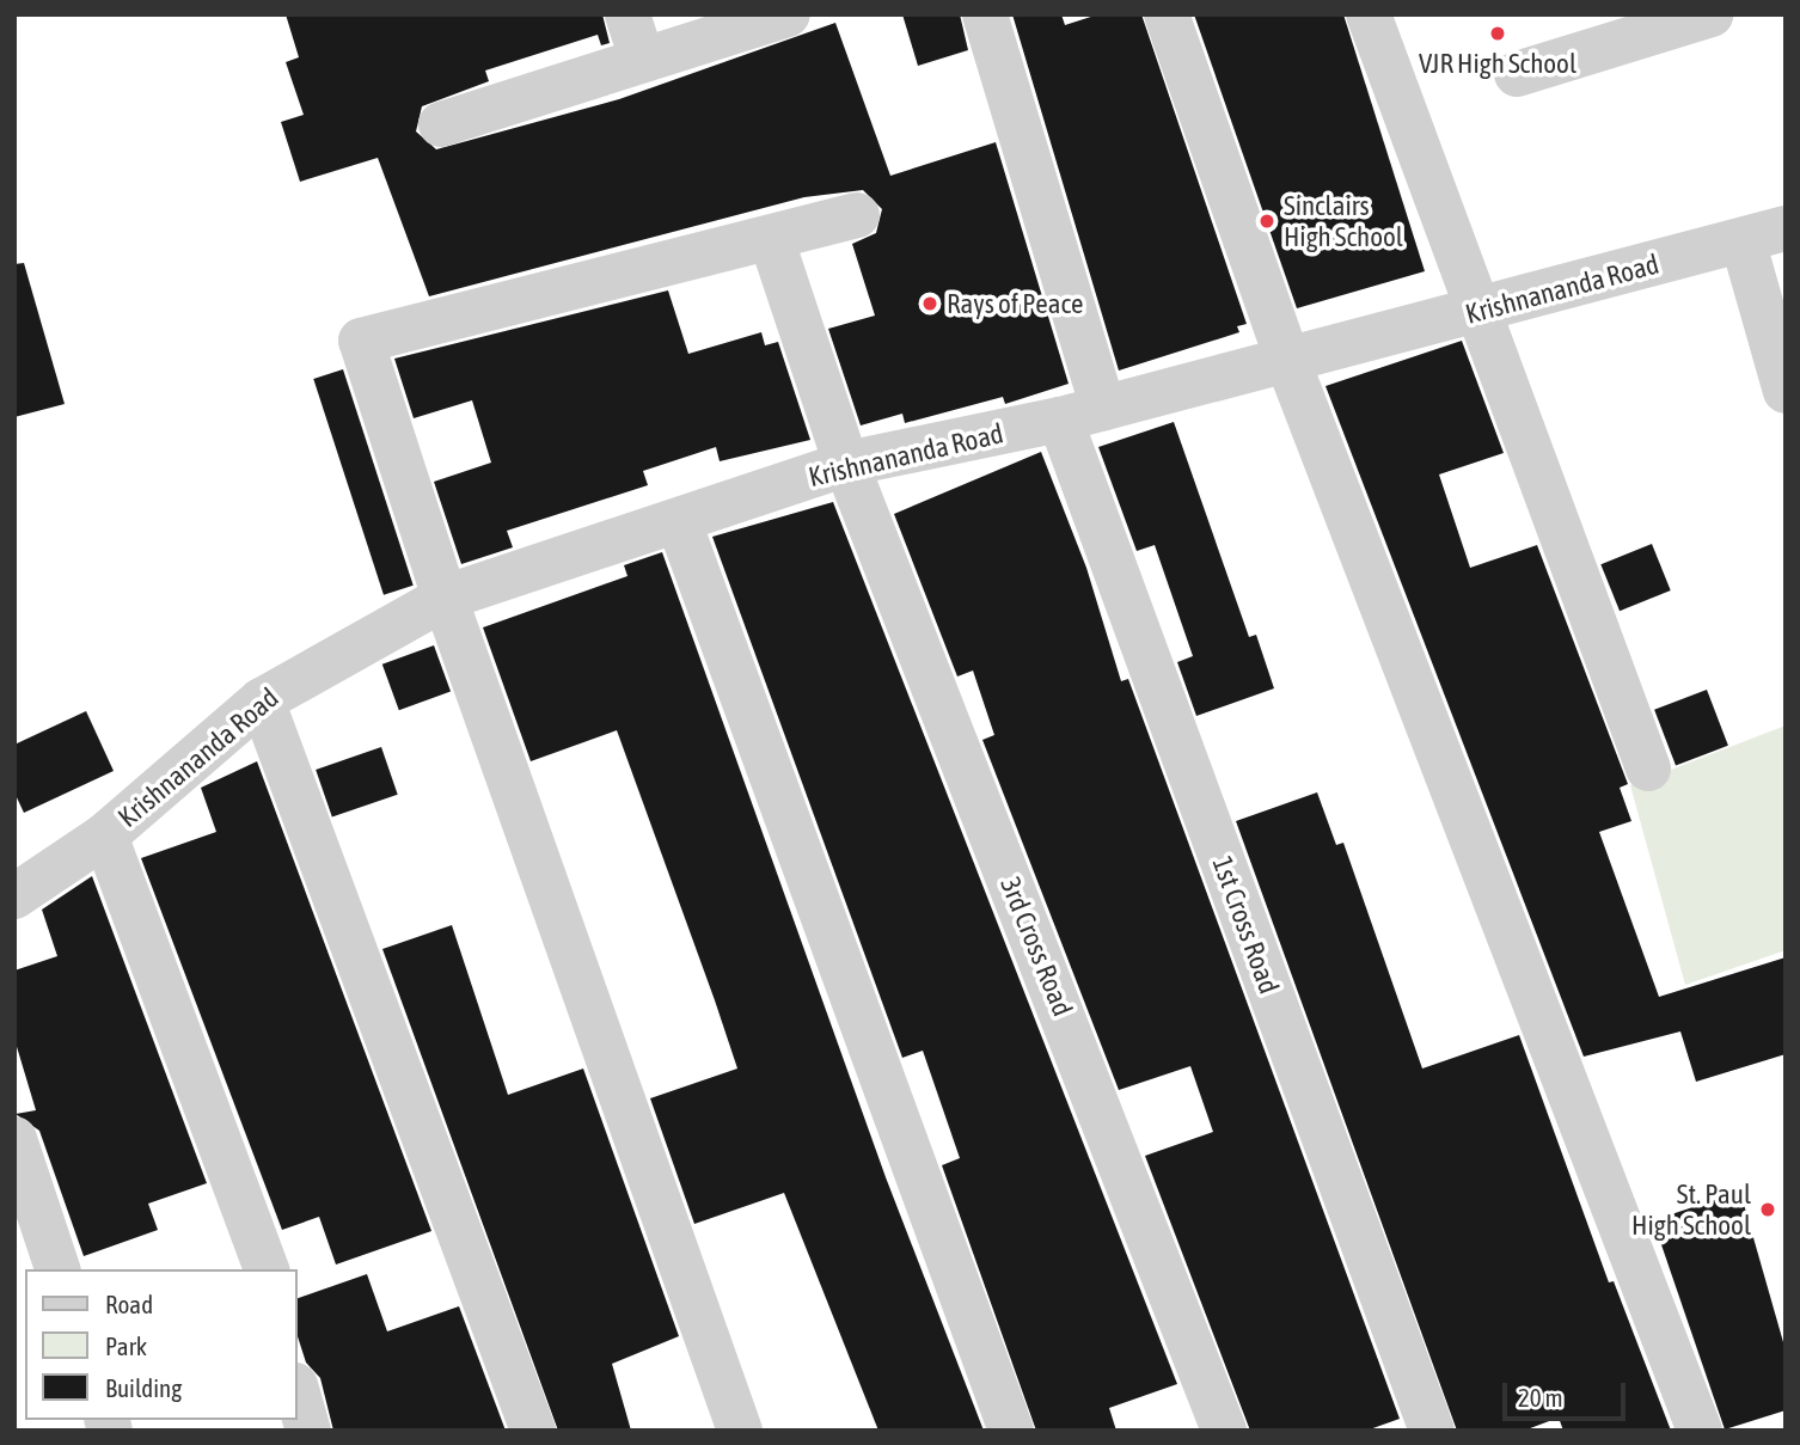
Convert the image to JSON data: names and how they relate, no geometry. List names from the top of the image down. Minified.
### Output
{"streets":{"street":["Krishnananda Road","1st Cross Road","3rd Cross Road"]},"crossings":[["Krishnananda Road","1st Cross Road"],["Krishnananda Road","3rd Cross Road"]],"places":["VJR High School","Sinclairs High School","Rays of Peace","St. Paul High School"],"legend":["Road","Park","Building"],"scale_bar":"20 m"}
